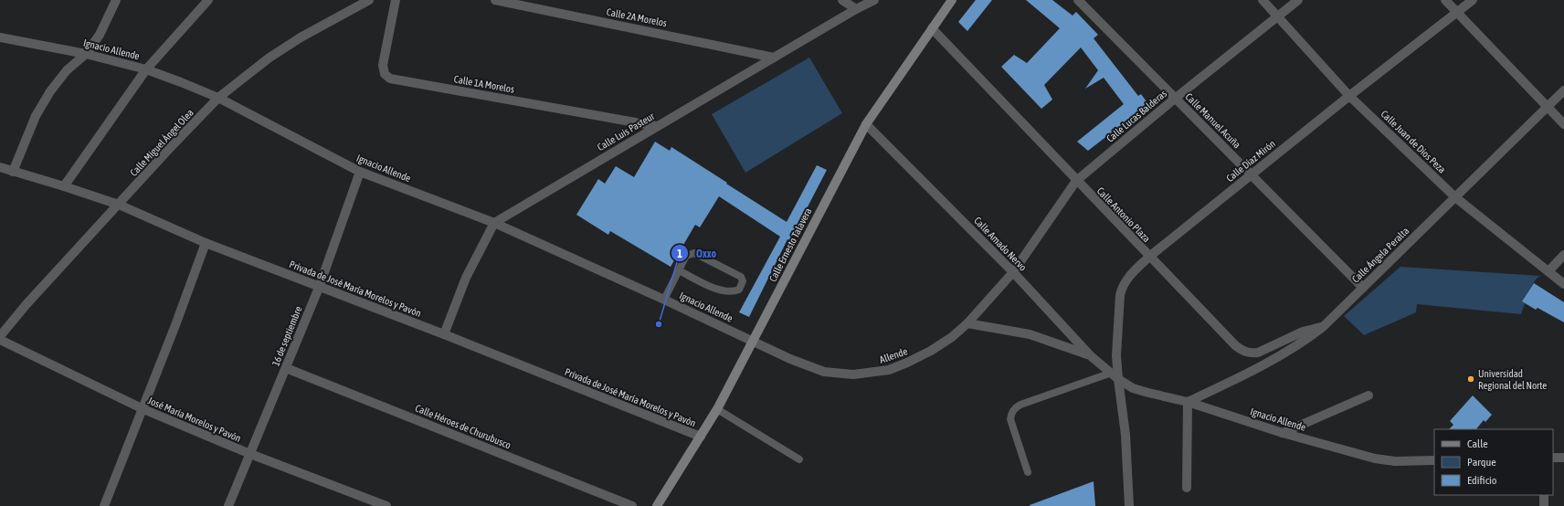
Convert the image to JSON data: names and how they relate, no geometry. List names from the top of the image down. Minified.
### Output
{"streets":{"street":["Calle 2A Morelos","Ignacio Allende","Calle 1A Morelos","Calle Lucas Balderas","Calle Manuel Acuña","Calle Luis Pasteur","Calle Juan de Dios Peza","Calle Miguel Ángel Olea","Calle Díaz Mirón","Calle Antonio Plaza","Calle Amado Nervo","Calle Ernesto Talavera","Calle Ángela Peralta","Privada de José María Morelos y Pavón","16 de septiembre","Allende","José María Morelos y Pavón","Calle Héroes de Churubusco"]},"crossings":[["Calle 2A Morelos","Calle Luis Pasteur"],["Ignacio Allende","Calle Luis Pasteur"],["Ignacio Allende","Calle Miguel Ángel Olea"],["Ignacio Allende","Calle Díaz Mirón"],["Ignacio Allende","Calle Amado Nervo"],["Ignacio Allende","Calle Ernesto Talavera"],["Ignacio Allende","Calle Ángela Peralta"],["Ignacio Allende","16 de septiembre"],["Ignacio Allende","Allende"],["Calle 1A Morelos","Calle Luis Pasteur"],["Calle Lucas Balderas","Calle Manuel Acuña"],["Calle Lucas Balderas","Calle Juan de Dios Peza"],["Calle Lucas Balderas","Calle Antonio Plaza"],["Calle Lucas Balderas","Calle Amado Nervo"],["Calle Lucas Balderas","Allende"],["Calle Manuel Acuña","Calle Díaz Mirón"],["Calle Manuel Acuña","Calle Ángela Peralta"],["Calle Juan de Dios Peza","Calle Díaz Mirón"],["Calle Juan de Dios Peza","Calle Ángela Peralta"],["Calle Miguel Ángel Olea","Privada de José María Morelos y Pavón"],["Calle Díaz Mirón","Calle Antonio Plaza"],["Calle Díaz Mirón","Calle Amado Nervo"],["Calle Antonio Plaza","Calle Ernesto Talavera"],["Calle Antonio Plaza","Calle Ángela Peralta"],["Calle Amado Nervo","Calle Ernesto Talavera"],["Calle Amado Nervo","Allende"],["Calle Ernesto Talavera","Privada de José María Morelos y Pavón"],["Calle Ernesto Talavera","Allende"],["Privada de José María Morelos y Pavón","16 de septiembre"],["16 de septiembre","José María Morelos y Pavón"],["16 de septiembre","Calle Héroes de Churubusco"]],"places":["Oxxo","Universidad Regional del Norte"],"legend":["Calle","Parque","Edificio"]}
